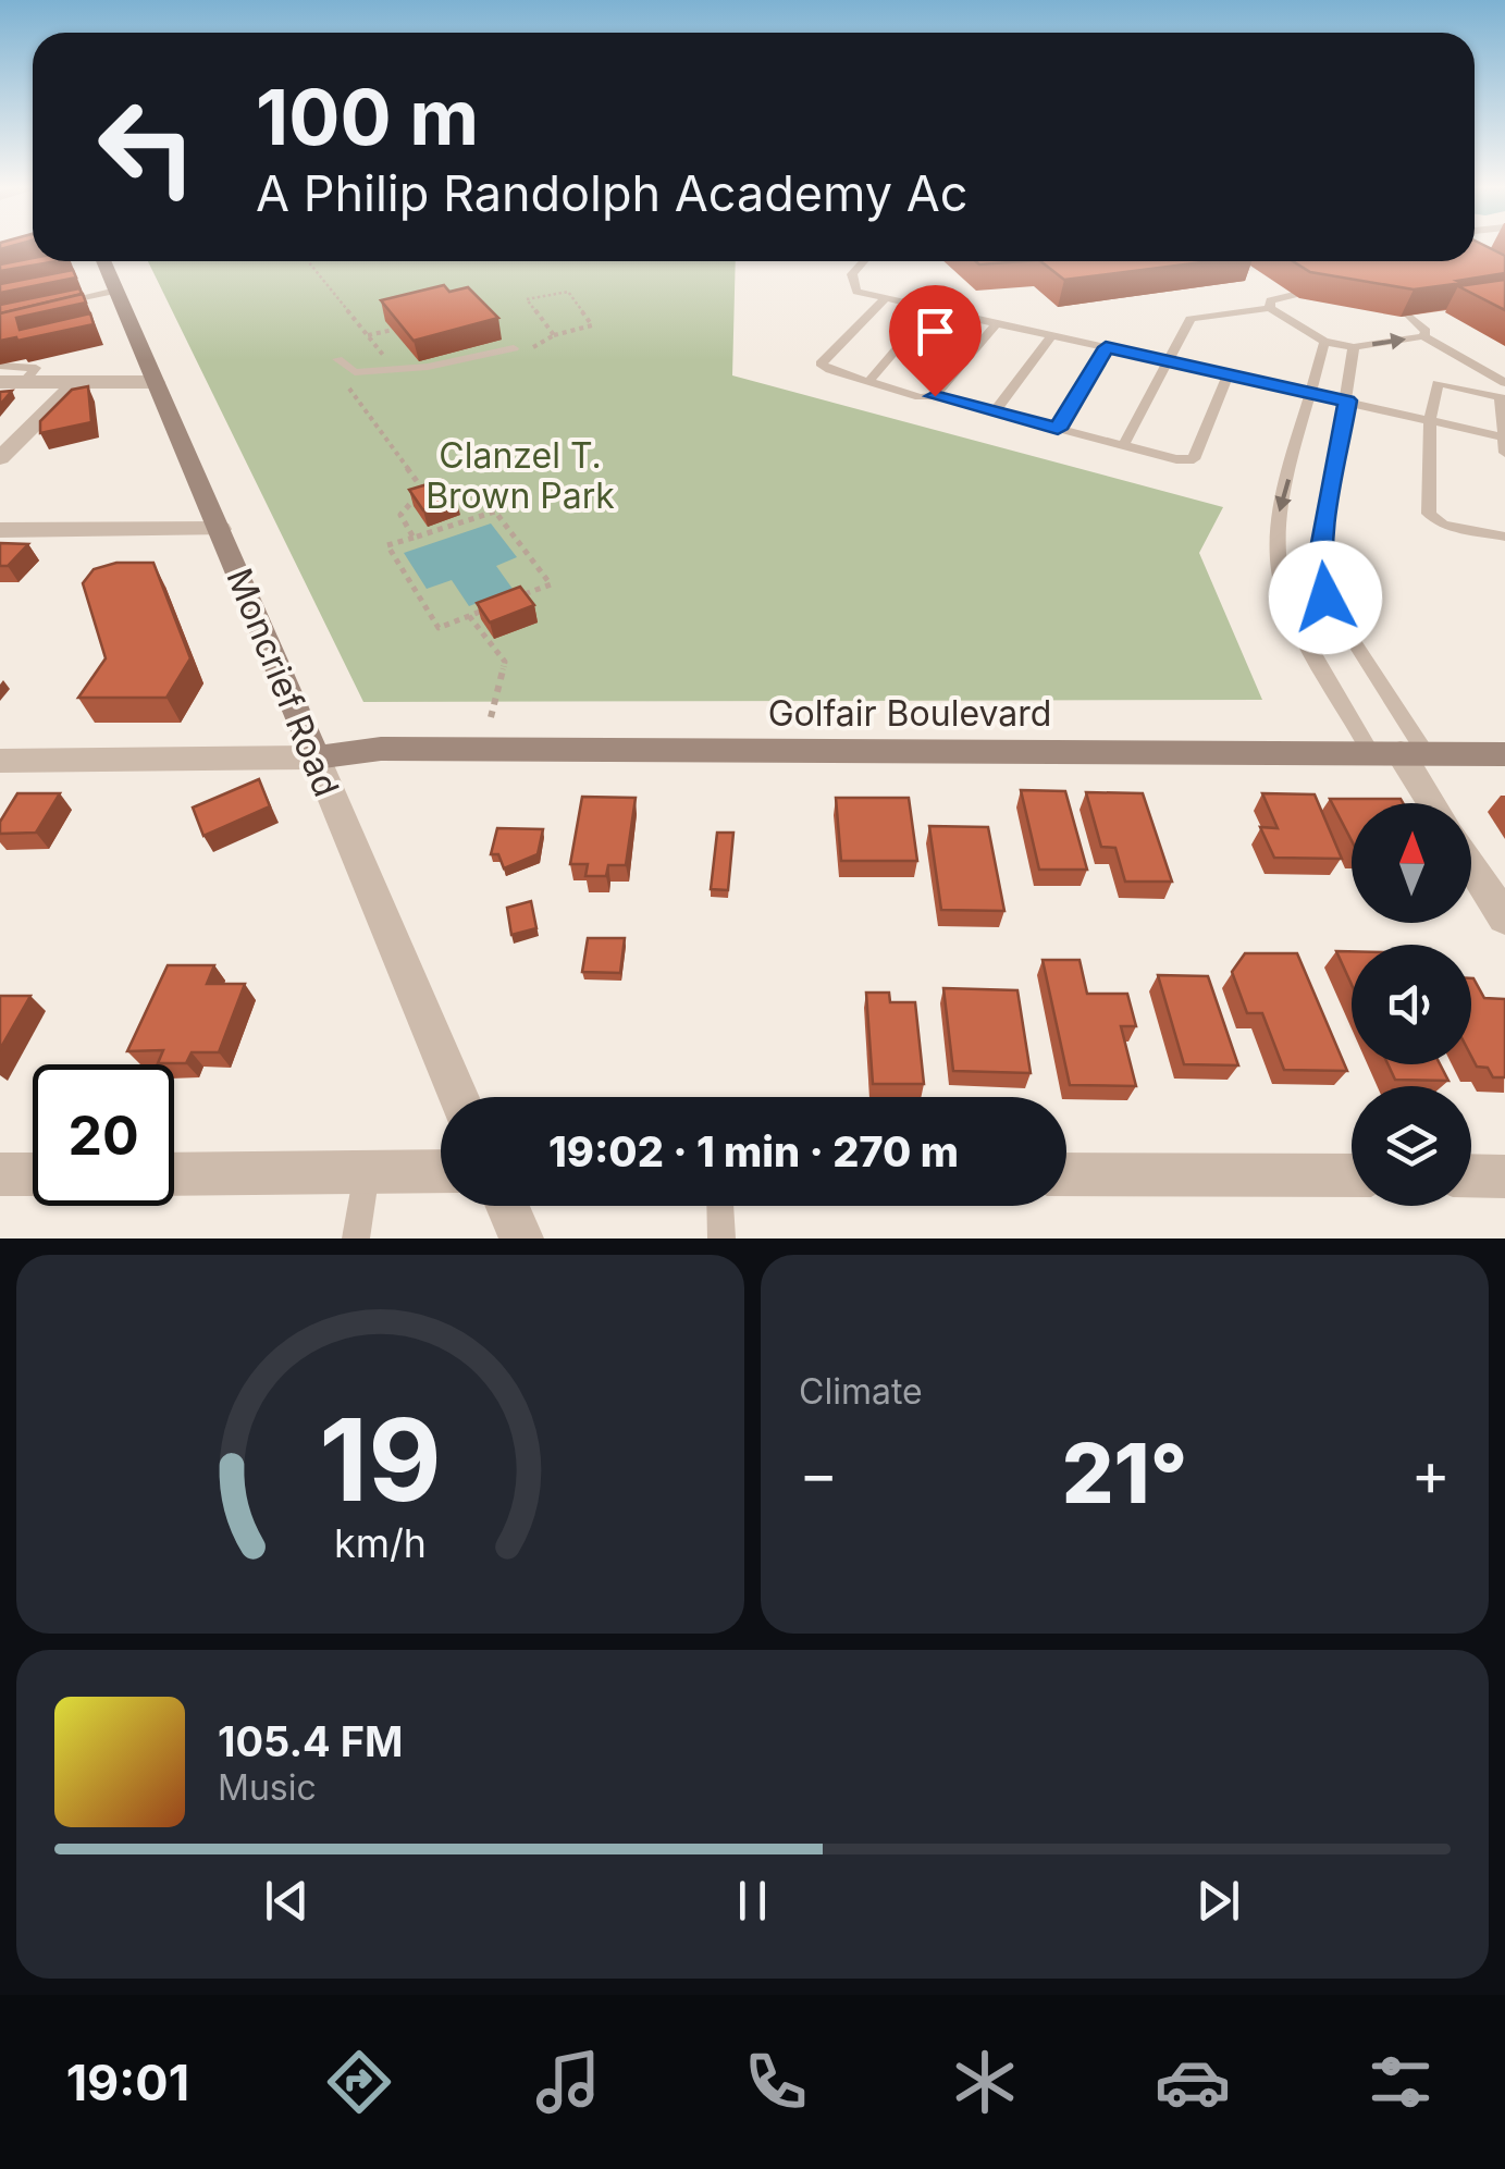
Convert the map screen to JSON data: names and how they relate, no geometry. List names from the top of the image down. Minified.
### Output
{"streets":{"main road":["Moncrief Road","Golfair Boulevard"]},"crossings":[["Moncrief Road","Golfair Boulevard"]],"parks":["Clanzel T. Brown Park"],"north":"top","page":{"turn":["100 m","A Philip Randolph Academy Ac"],"limit":"20","trip":"19:02 · 1 min · 270 m","tile":"Climate","heat":["−","21°","+"],"song":["105.4 FM","Music"],"tabs":"19:01","gauge":["19","km/h"]}}
